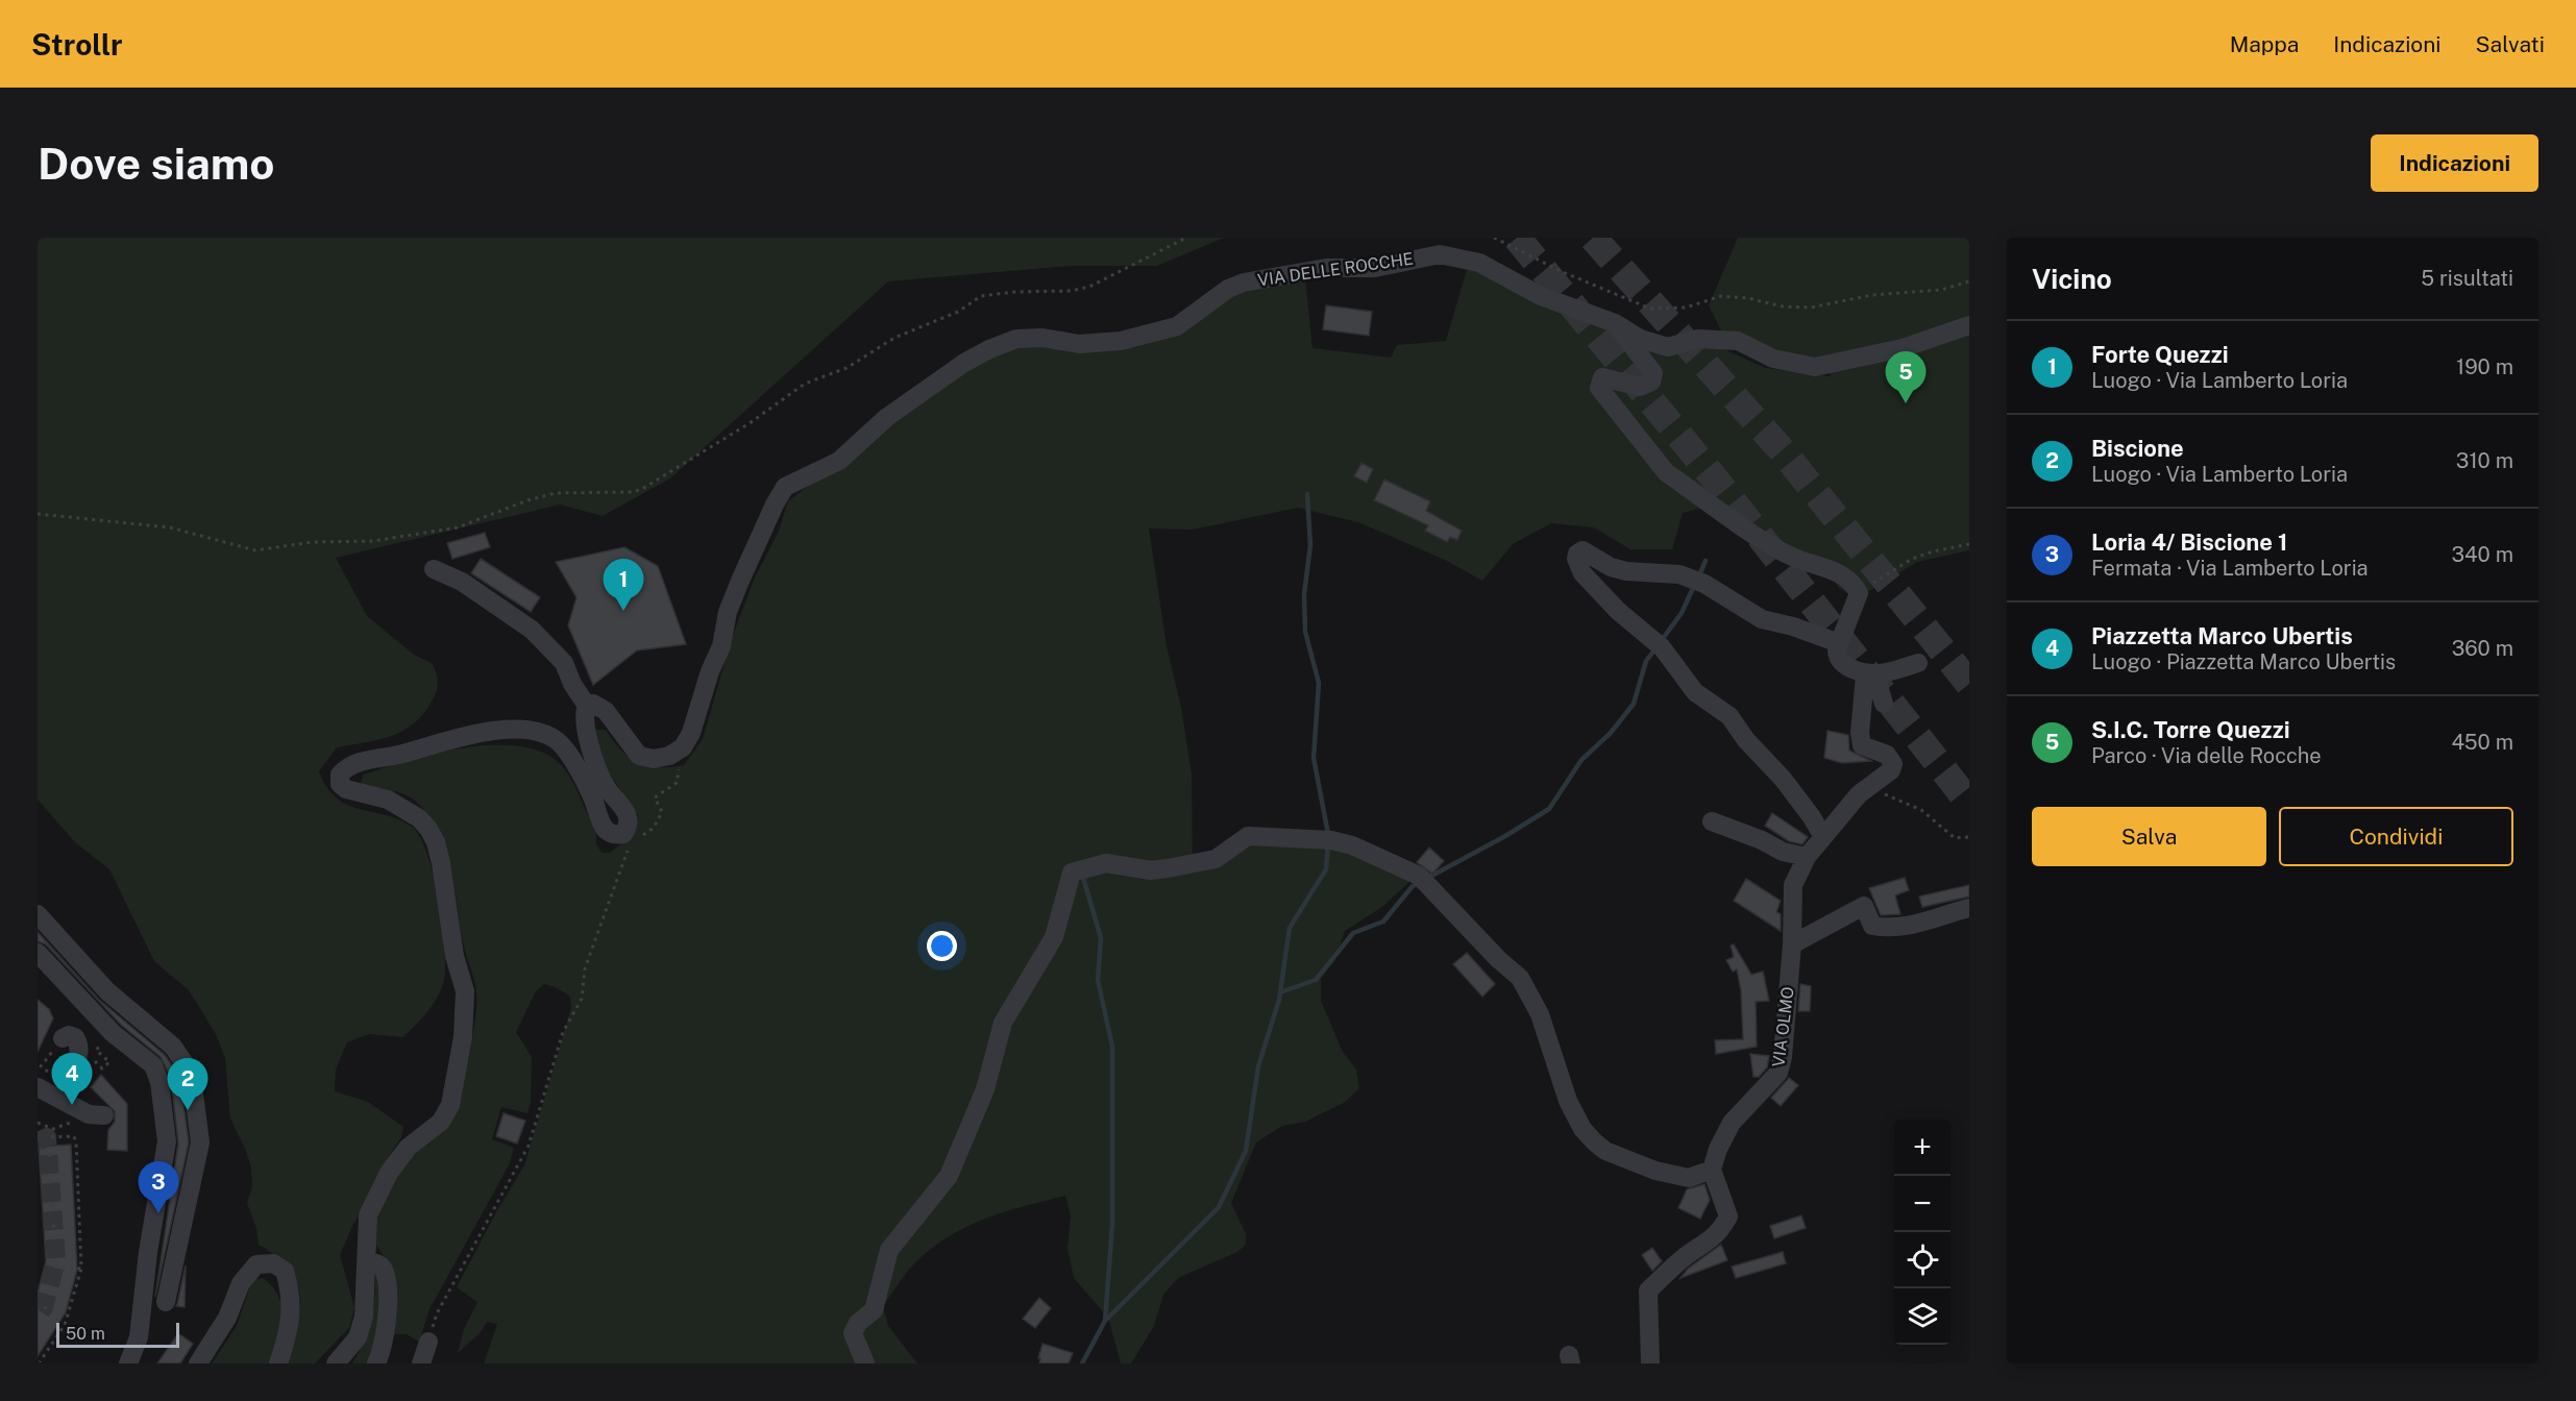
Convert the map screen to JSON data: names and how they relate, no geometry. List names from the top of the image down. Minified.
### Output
{"streets":{"street":["VIA DELLE ROCCHE","VIA OLMO"]},"scale_bar":"50 m","page":{"header":"Strollr","nav":["Mappa","Indicazioni","Salvati"],"buttons":["Indicazioni",["Salva","Condividi"]],"title":"Dove siamo","heading":["Vicino","5 risultati"],"list":[{"mark":"1","name":"Forte Quezzi","note":"Luogo · Via Lamberto Loria","value":"190 m"},{"mark":"2","name":"Biscione","note":"Luogo · Via Lamberto Loria","value":"310 m"},{"mark":"3","name":"Loria 4/ Biscione 1","note":"Fermata · Via Lamberto Loria","value":"340 m"},{"mark":"4","name":"Piazzetta Marco Ubertis","note":"Luogo · Piazzetta Marco Ubertis","value":"360 m"},{"mark":"5","name":"S.I.C. Torre Quezzi","note":"Parco · Via delle Rocche","value":"450 m"}],"pins":["5","1","4","2","3"],"map_buttons":["+","−"],"scale":"50 m"}}
